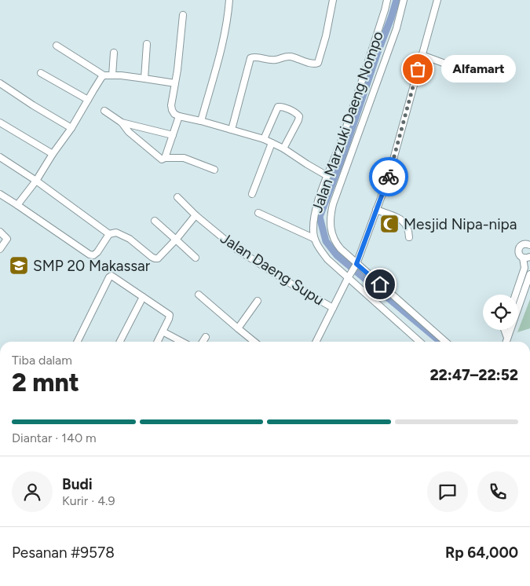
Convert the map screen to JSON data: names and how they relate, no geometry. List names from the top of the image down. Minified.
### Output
{"streets":{"street":["Jalan Marzuki Daeng Nompo","Jalan Daeng Supu"]},"places":{"other":["Alfamart"],"mosque":["Mesjid Nipa-nipa"],"school or university":["SMP 20 Makassar"]},"page":{"bubble":"Alfamart","heading":["2 mnt","Tiba dalam","22:47–22:52"],"panel":["Budi","Kurir · 4.9","Pesanan #9578","Rp 64,000"],"bar":"Diantar · 140 m"}}
